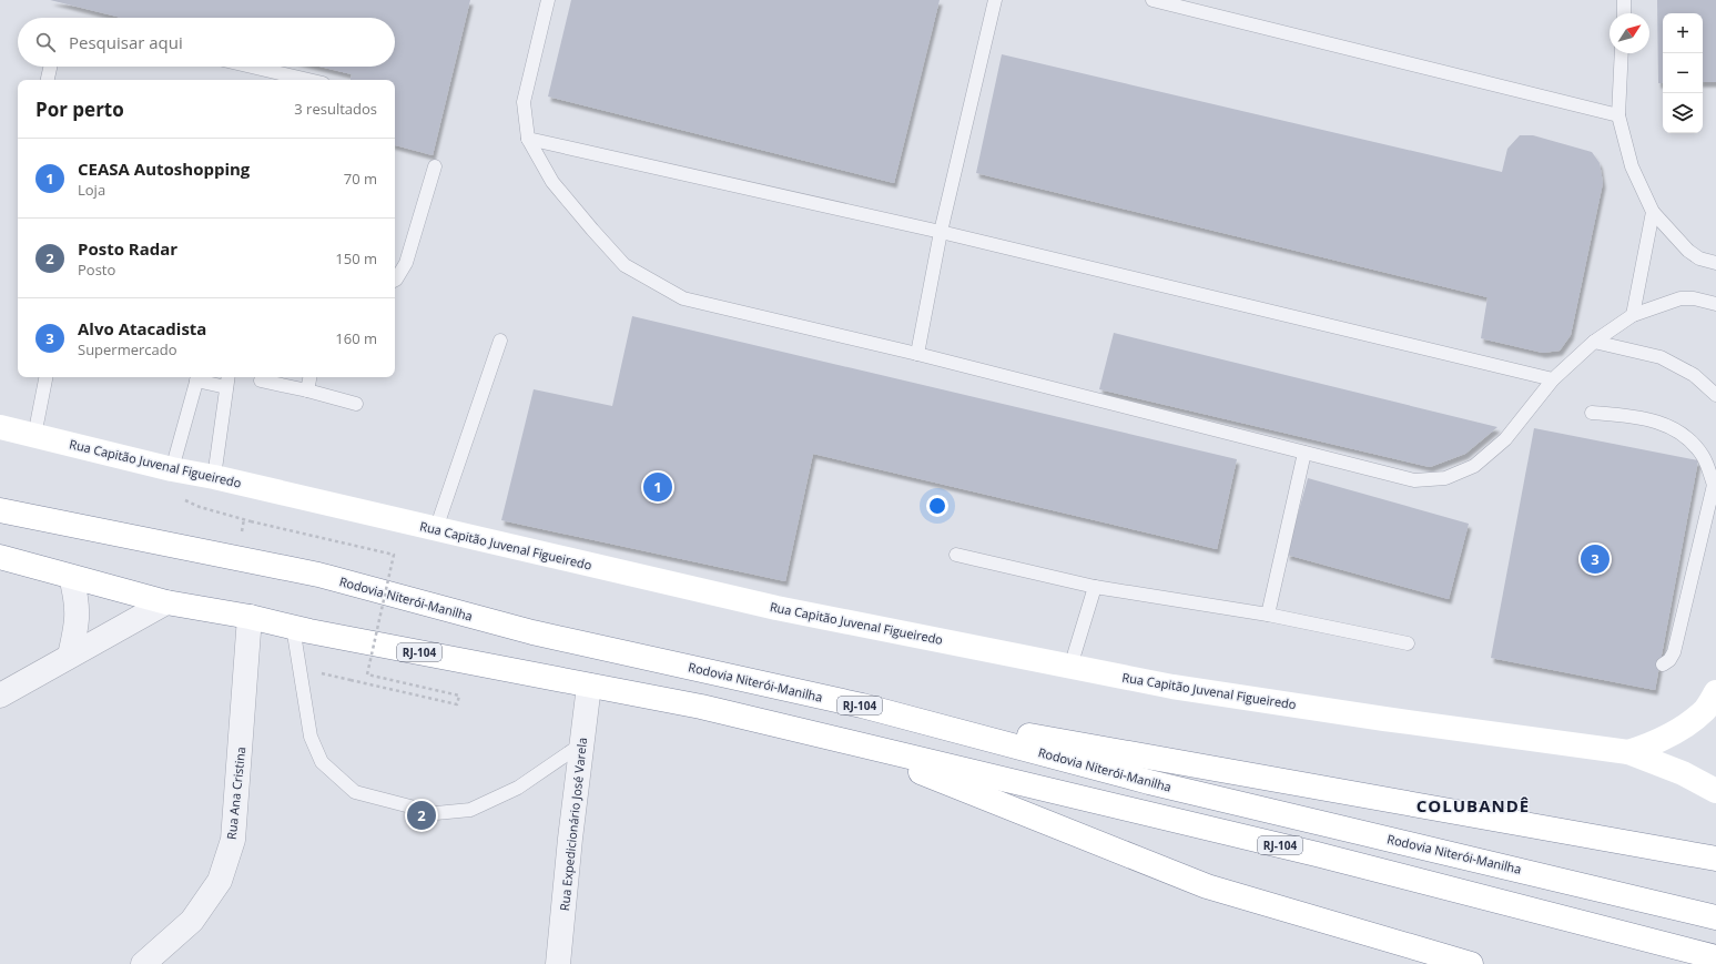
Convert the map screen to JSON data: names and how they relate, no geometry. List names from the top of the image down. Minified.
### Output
{"streets":{"main road":["Rua Capitão Juvenal Figueiredo","Rodovia Niterói-Manilha","RJ-104"],"street":["Rua Ana Cristina","Rua Expedicionário José Varela"]},"crossings":[["RJ-104","Rua Ana Cristina"],["RJ-104","Rua Expedicionário José Varela"]],"districts":["COLUBANDÊ"],"north":"top right","page":{"map_buttons":["+","−"],"search":"Pesquisar aqui","heading":["Por perto","3 resultados"],"list":[{"mark":"1","name":"CEASA Autoshopping","note":"Loja","value":"70 m"},{"mark":"2","name":"Posto Radar","note":"Posto","value":"150 m"},{"mark":"3","name":"Alvo Atacadista","note":"Supermercado","value":"160 m"}],"pins":["1","3","2"]}}
